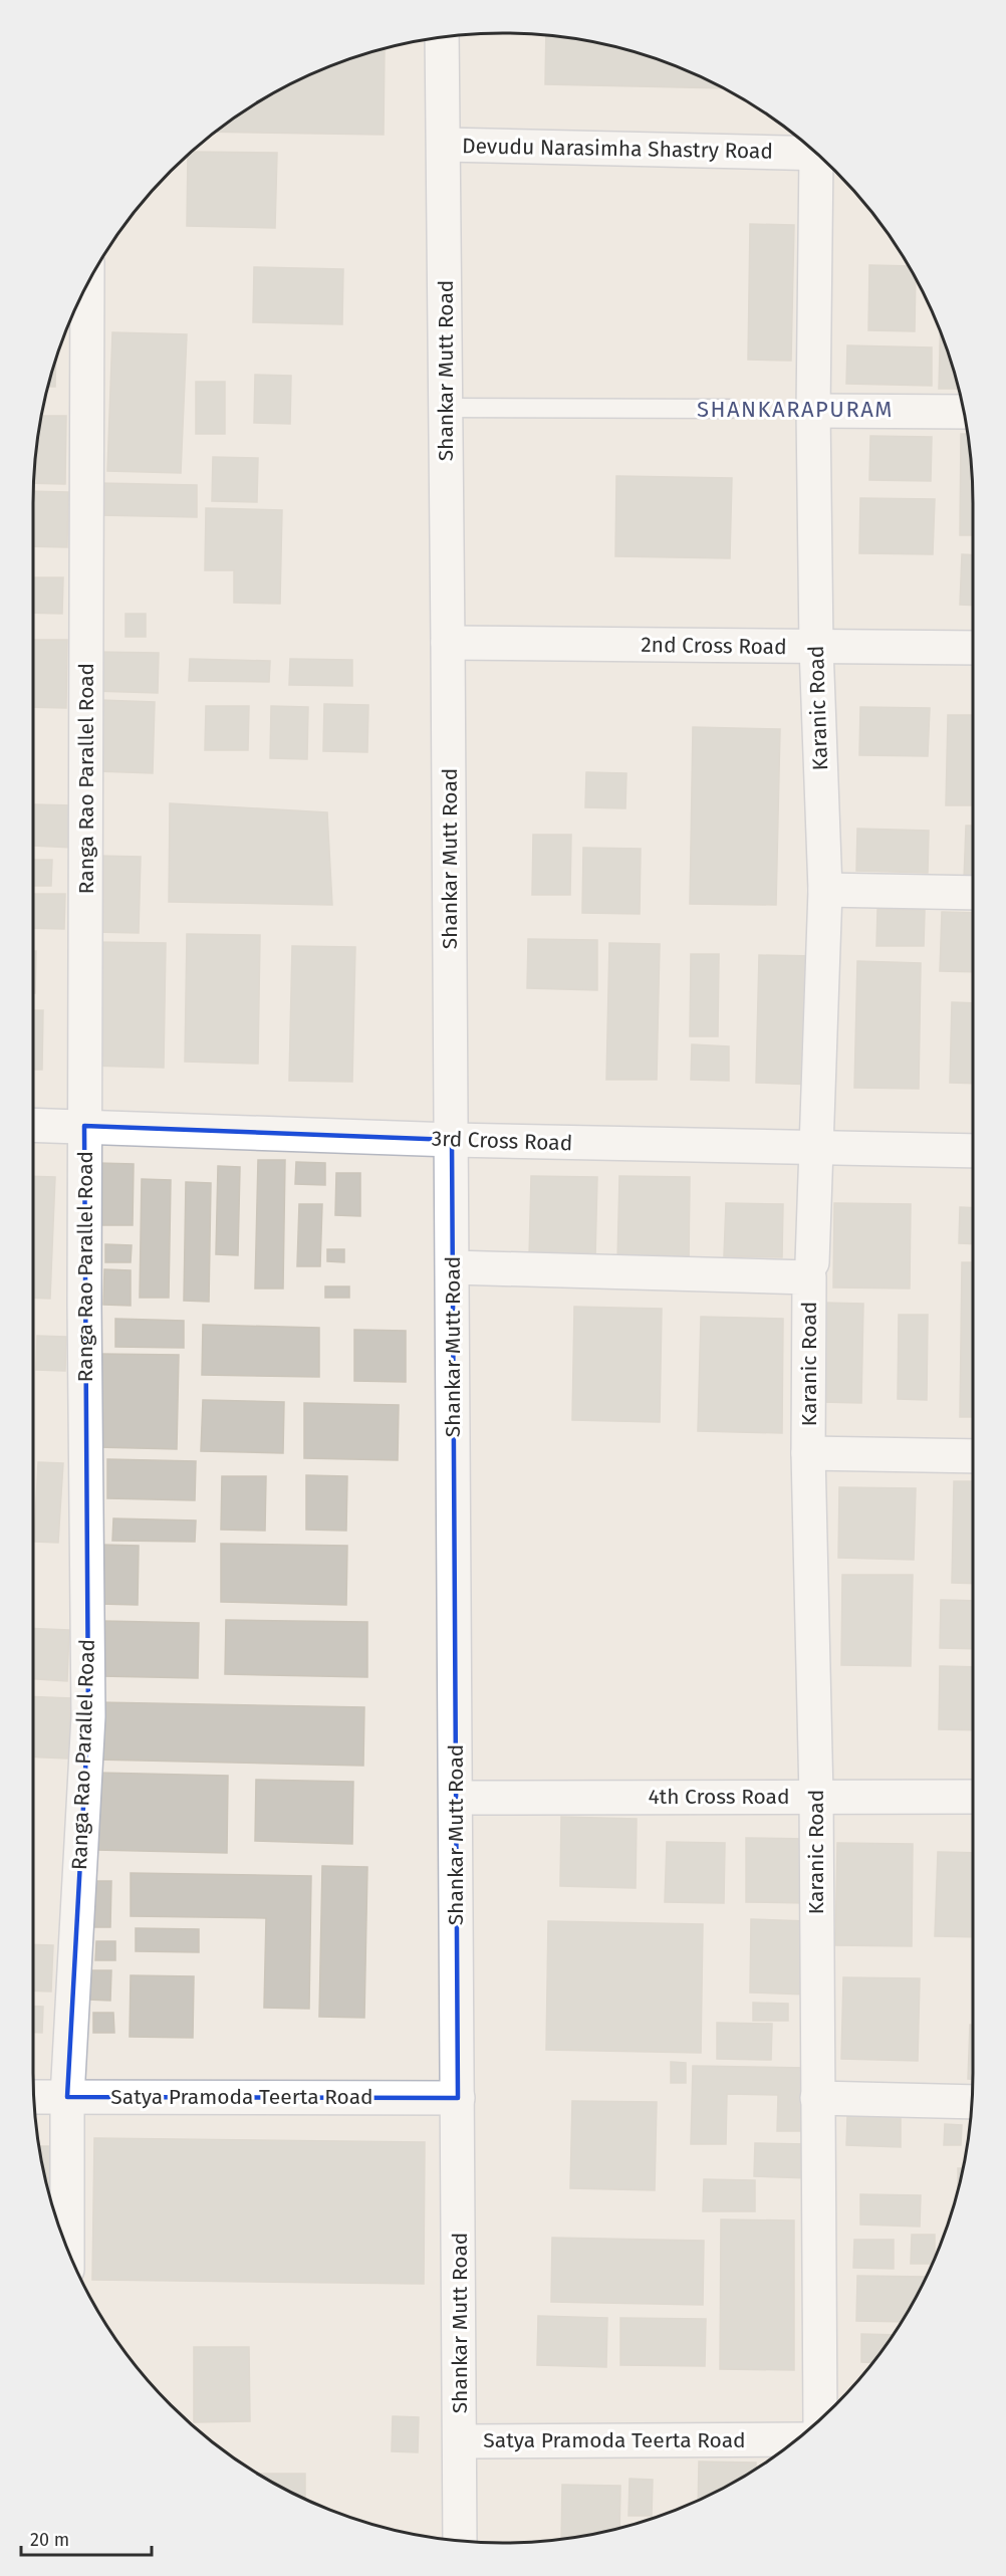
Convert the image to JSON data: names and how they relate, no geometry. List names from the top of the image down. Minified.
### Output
{"streets":{"street":["Devudu Narasimha Shastry Road","Shankar Mutt Road","2nd Cross Road","Karanic Road","Ranga Rao Parallel Road","3rd Cross Road","4th Cross Road","Satya Pramoda Teerta Road"]},"crossings":[["Devudu Narasimha Shastry Road","Shankar Mutt Road"],["Shankar Mutt Road","2nd Cross Road"],["Shankar Mutt Road","3rd Cross Road"],["Shankar Mutt Road","4th Cross Road"],["Shankar Mutt Road","Satya Pramoda Teerta Road"],["2nd Cross Road","Karanic Road"],["Karanic Road","3rd Cross Road"],["Karanic Road","4th Cross Road"],["Ranga Rao Parallel Road","3rd Cross Road"],["Ranga Rao Parallel Road","Satya Pramoda Teerta Road"]],"districts":["SHANKARAPURAM"],"scale_bar":"20 m"}
